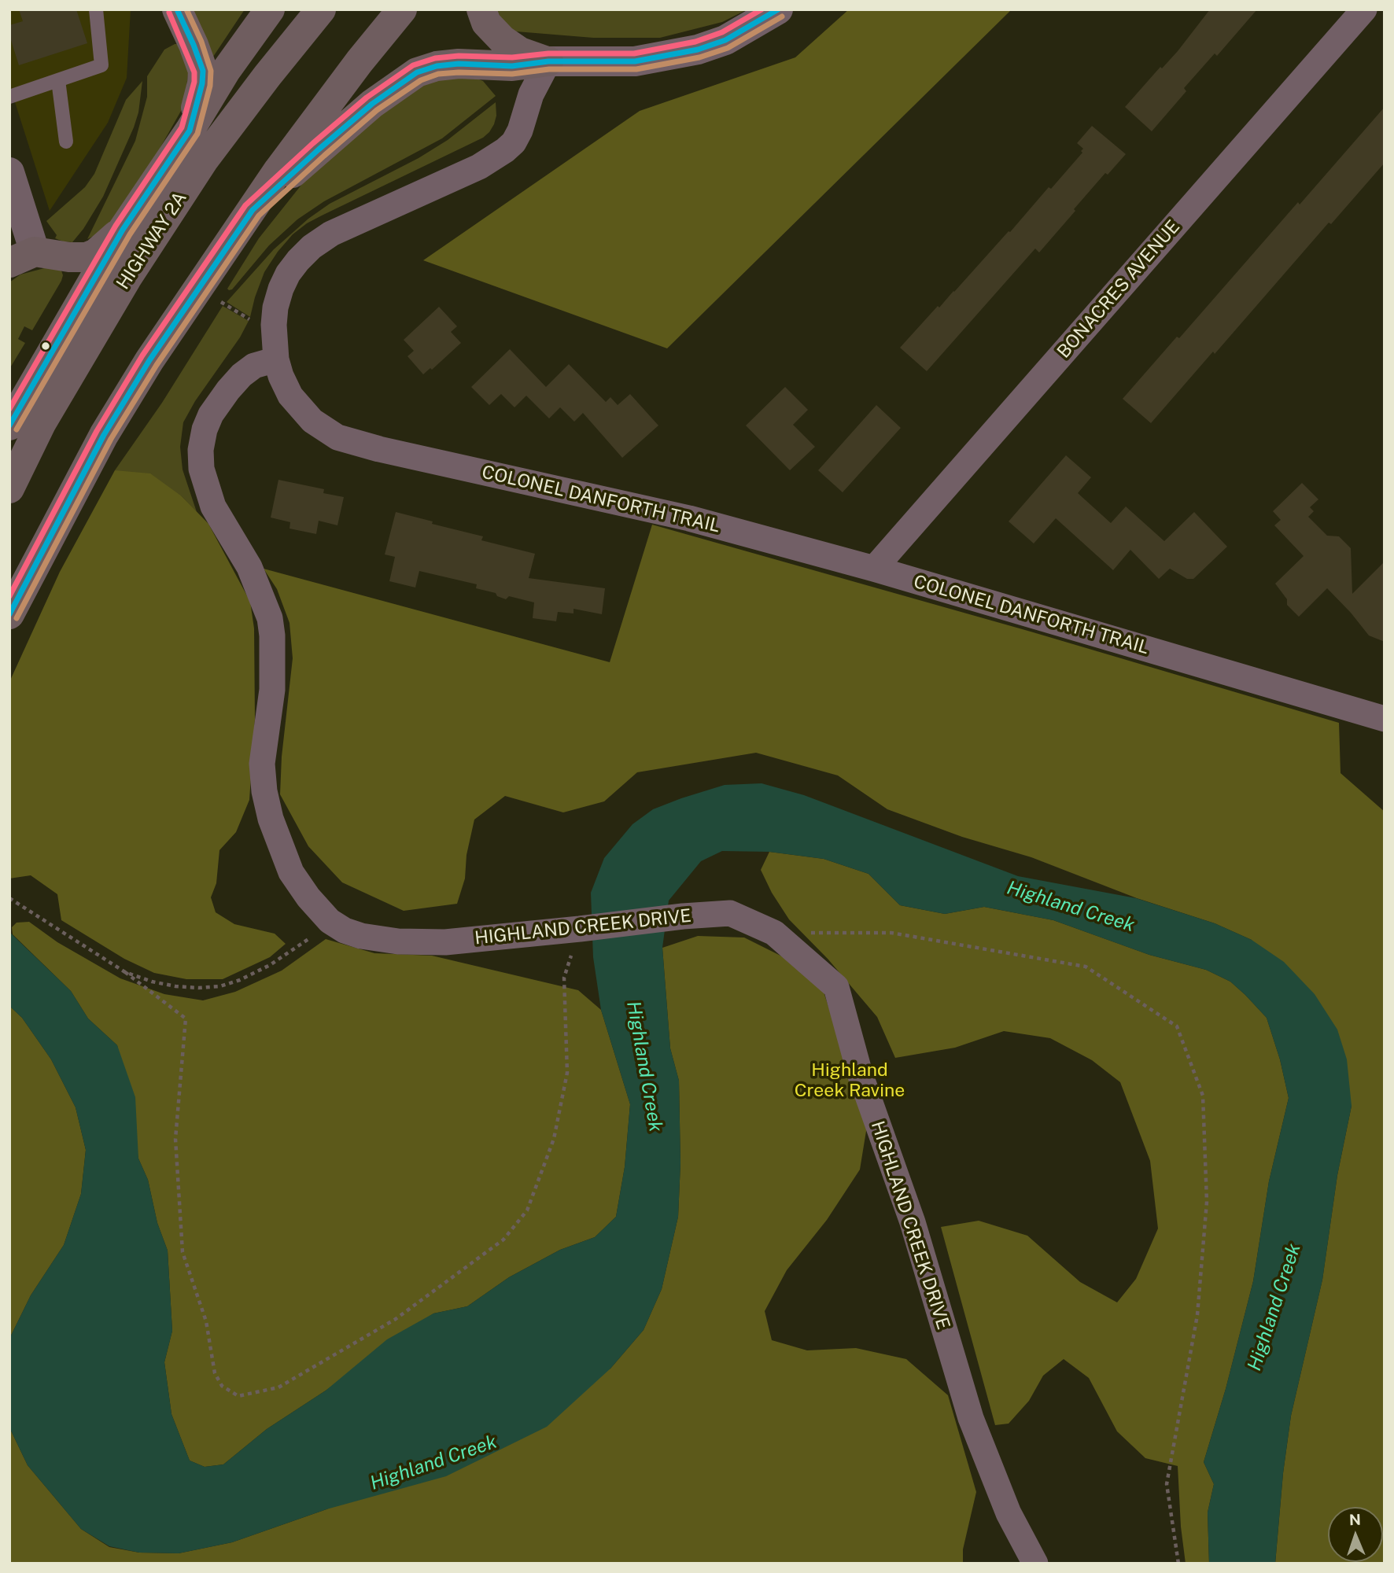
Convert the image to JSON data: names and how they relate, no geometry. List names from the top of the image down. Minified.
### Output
{"streets":{"main road":["HIGHWAY 2A"],"street":["BONACRES AVENUE","COLONEL DANFORTH TRAIL","HIGHLAND CREEK DRIVE"]},"crossings":[["BONACRES AVENUE","COLONEL DANFORTH TRAIL"],["COLONEL DANFORTH TRAIL","HIGHLAND CREEK DRIVE"]],"water":["Highland Creek"],"parks":["Highland Creek Ravine"],"north":"top"}
